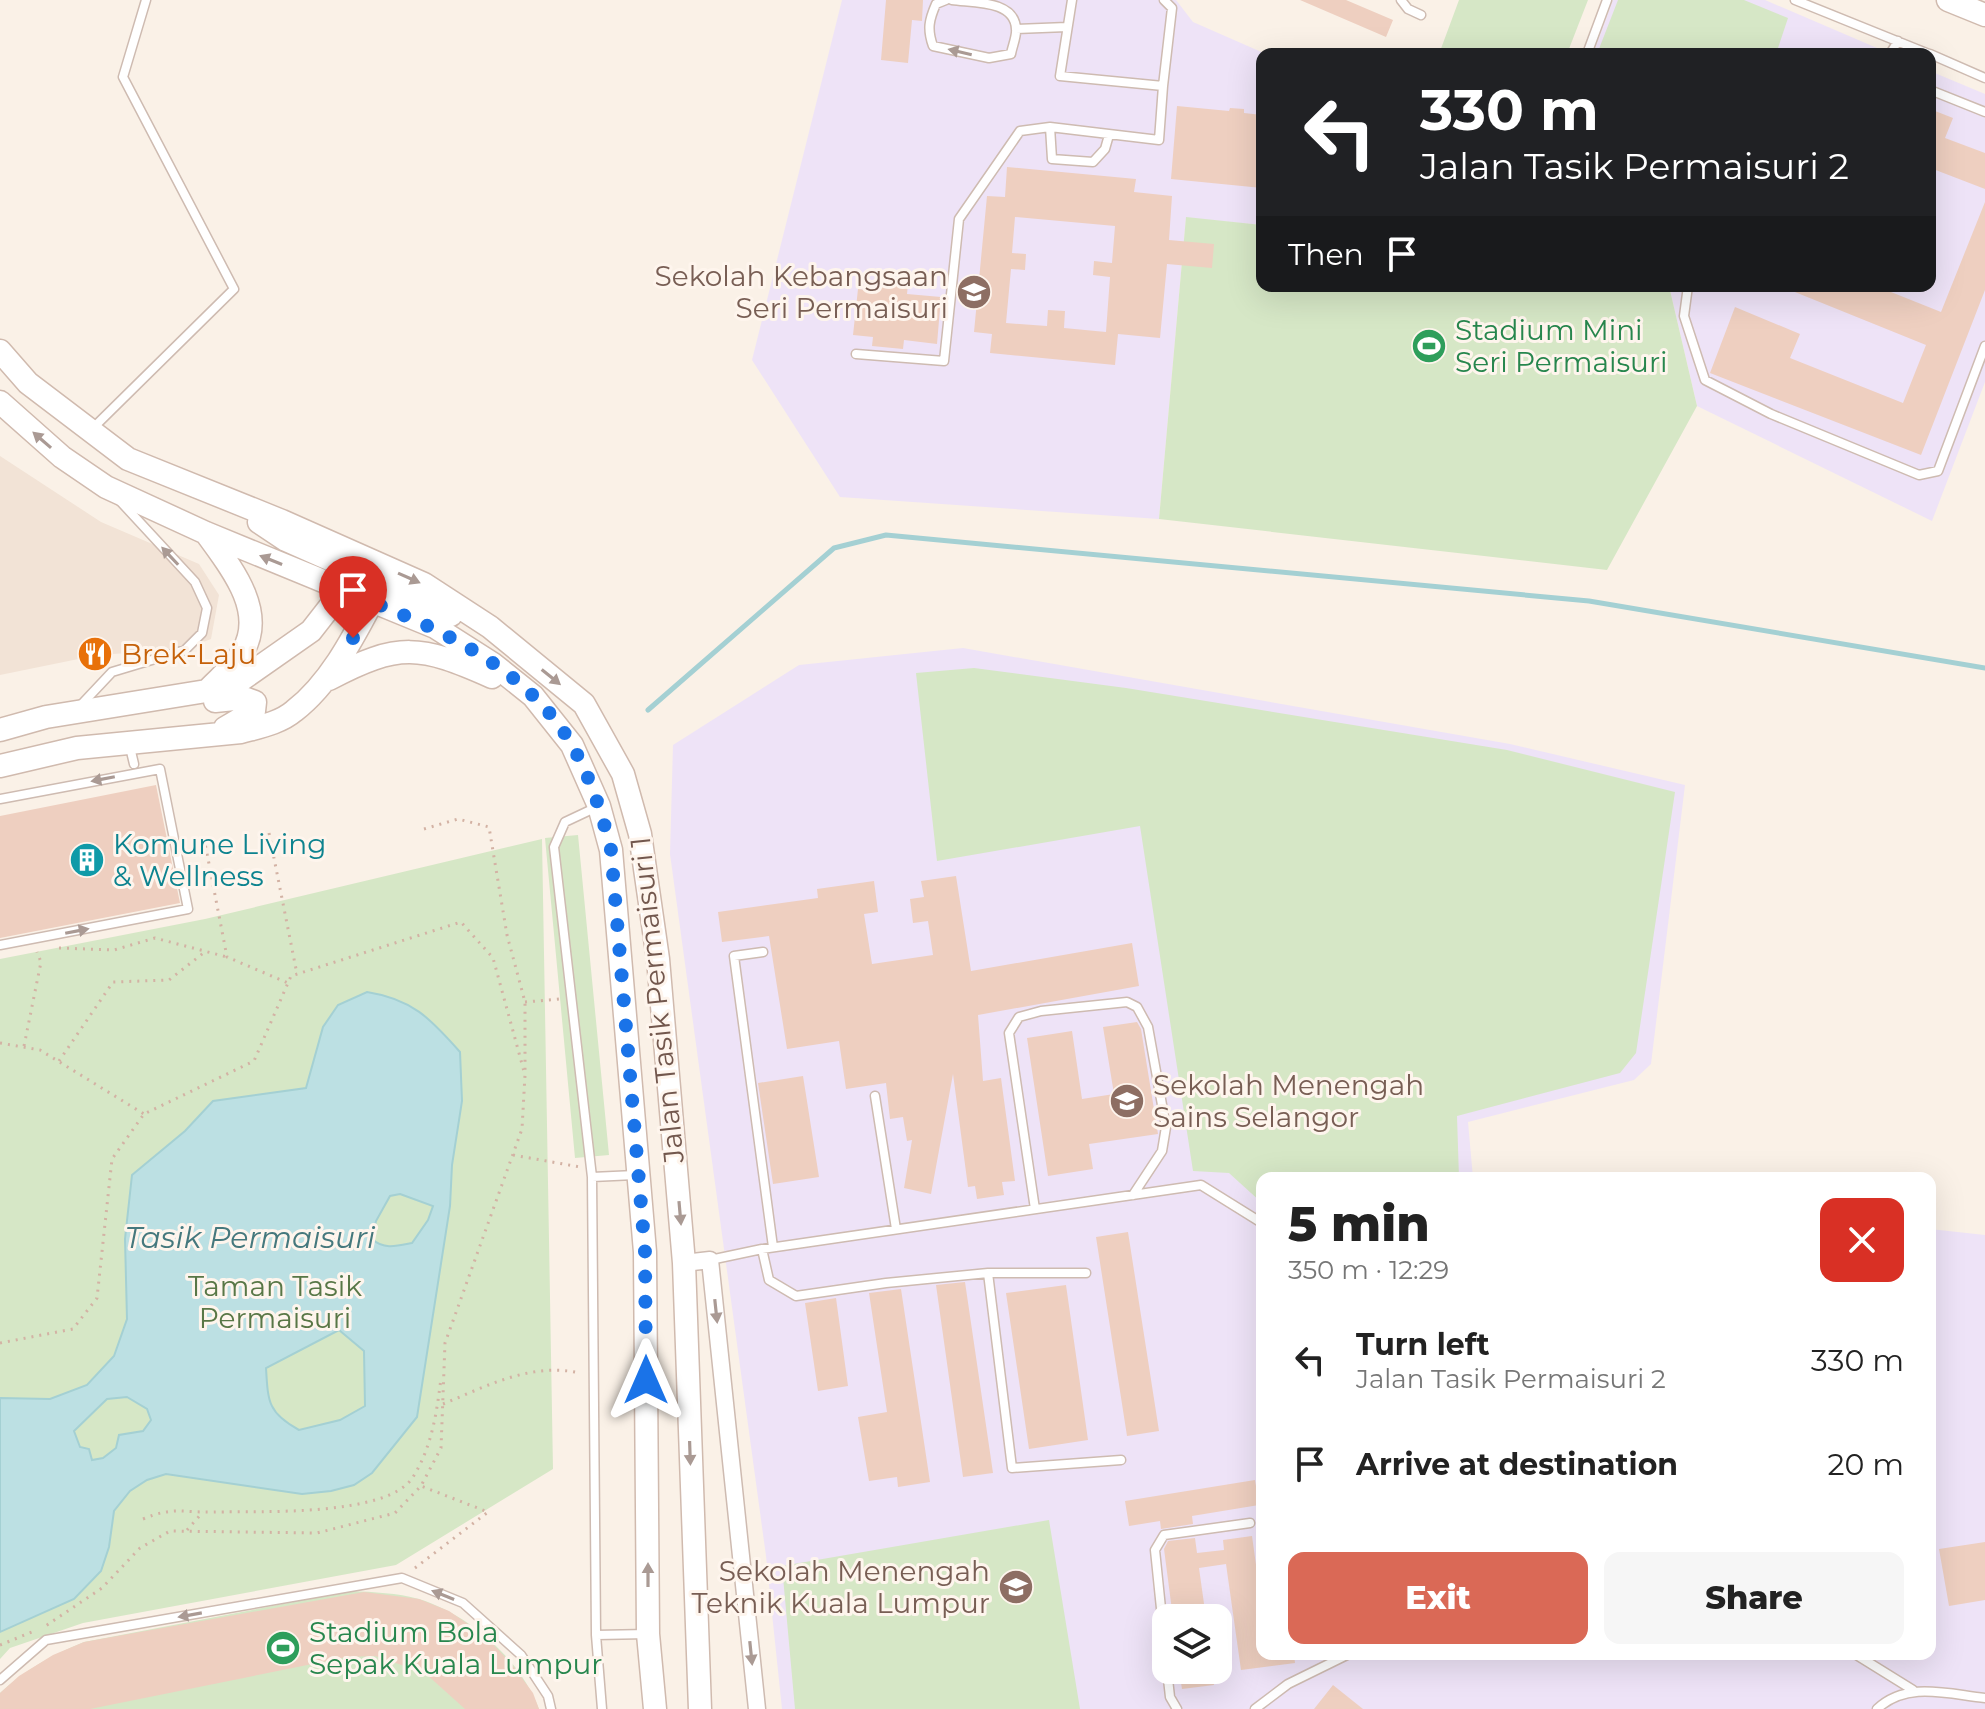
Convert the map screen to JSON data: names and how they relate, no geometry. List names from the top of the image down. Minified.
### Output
{"streets":{"main road":["Jalan Tasik Permaisuri 1"]},"water":["Tasik Permaisuri"],"parks":["Taman Tasik Permaisuri"],"places":{"school or university":["Sekolah Kebangsaan Seri Permaisuri","Sekolah Menengah Sains Selangor","Sekolah Menengah Teknik Kuala Lumpur"],"sports":["Stadium Mini Seri Permaisuri","Stadium Bola Sepak Kuala Lumpur"],"restaurant":["Brek-Laju"],"building":["Komune Living & Wellness"]},"page":{"turn":["330 m","Jalan Tasik Permaisuri 2"],"then":"Then","heading":["5 min","350 m · 12:29"],"list":[{"name":"Turn left","note":"Jalan Tasik Permaisuri 2","value":"330 m"},{"name":"Arrive at destination","value":"20 m"}],"buttons":["Exit","Share"]}}
